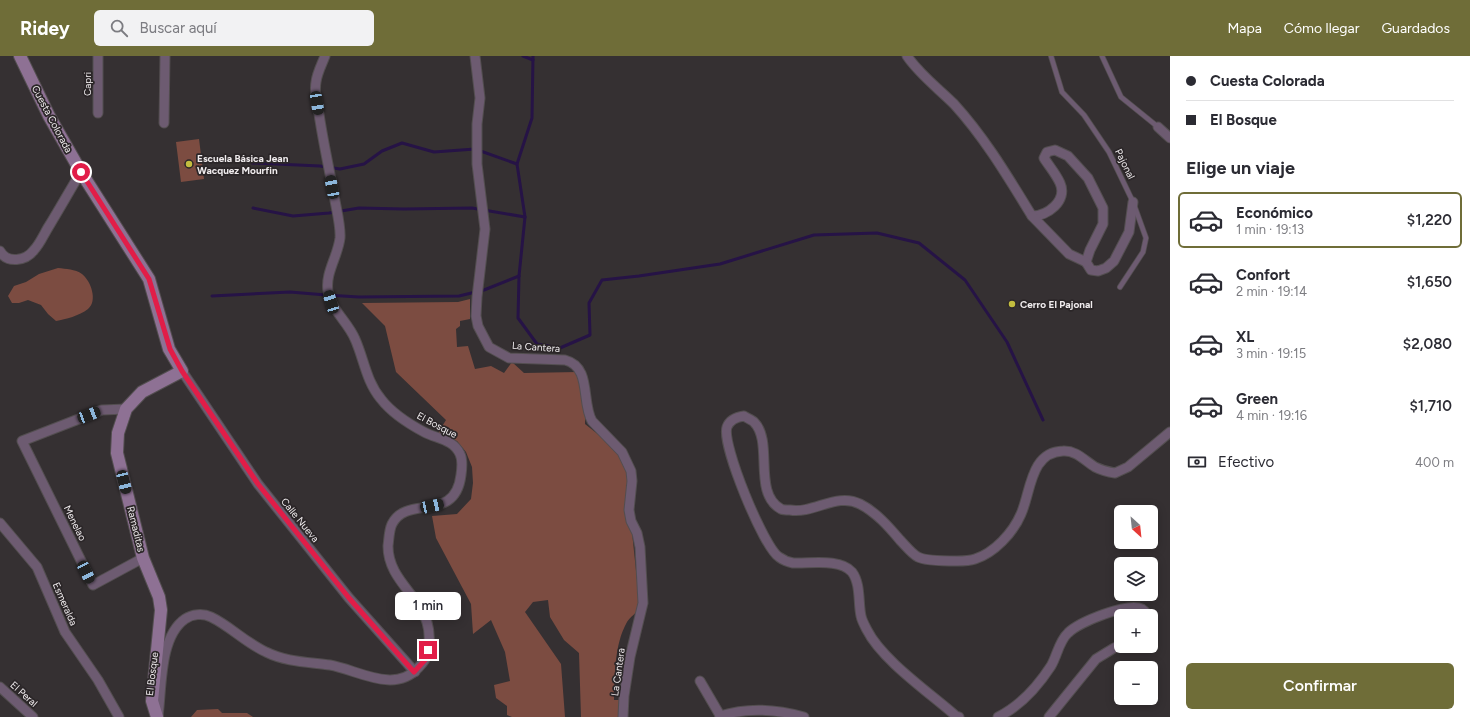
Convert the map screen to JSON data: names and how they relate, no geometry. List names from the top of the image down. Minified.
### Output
{"streets":{"street":["Capri","Cuesta Colorada","La Cantera","El Bosque","Calle Nueva","Menelao","Ramaditas","Esmeralda","El Peral"],"lane":["Pajonal"]},"crossings":[["Cuesta Colorada","Calle Nueva"],["Cuesta Colorada","Ramaditas"],["El Bosque","Calle Nueva"],["El Bosque","Ramaditas"],["Calle Nueva","Ramaditas"],["Menelao","Ramaditas"]],"places":["Escuela Básica Jean Wacquez Mourfin","Cerro El Pajonal"],"north":"bottom right","page":{"header":"Ridey","search":"Buscar aquí","nav":["Mapa","Cómo llegar","Guardados"],"banner":["Cuesta Colorada","El Bosque"],"heading":"Elige un viaje","list":[{"name":"Económico","note":"1 min · 19:13","value":"$1,220"},{"name":"Confort","note":"2 min · 19:14","value":"$1,650"},{"name":"XL","note":"3 min · 19:15","value":"$2,080"},{"name":"Green","note":"4 min · 19:16","value":"$1,710"}],"pay":["Efectivo","400 m"],"map_buttons":["+","−"],"bubble":"1 min","buttons":"Confirmar"}}
